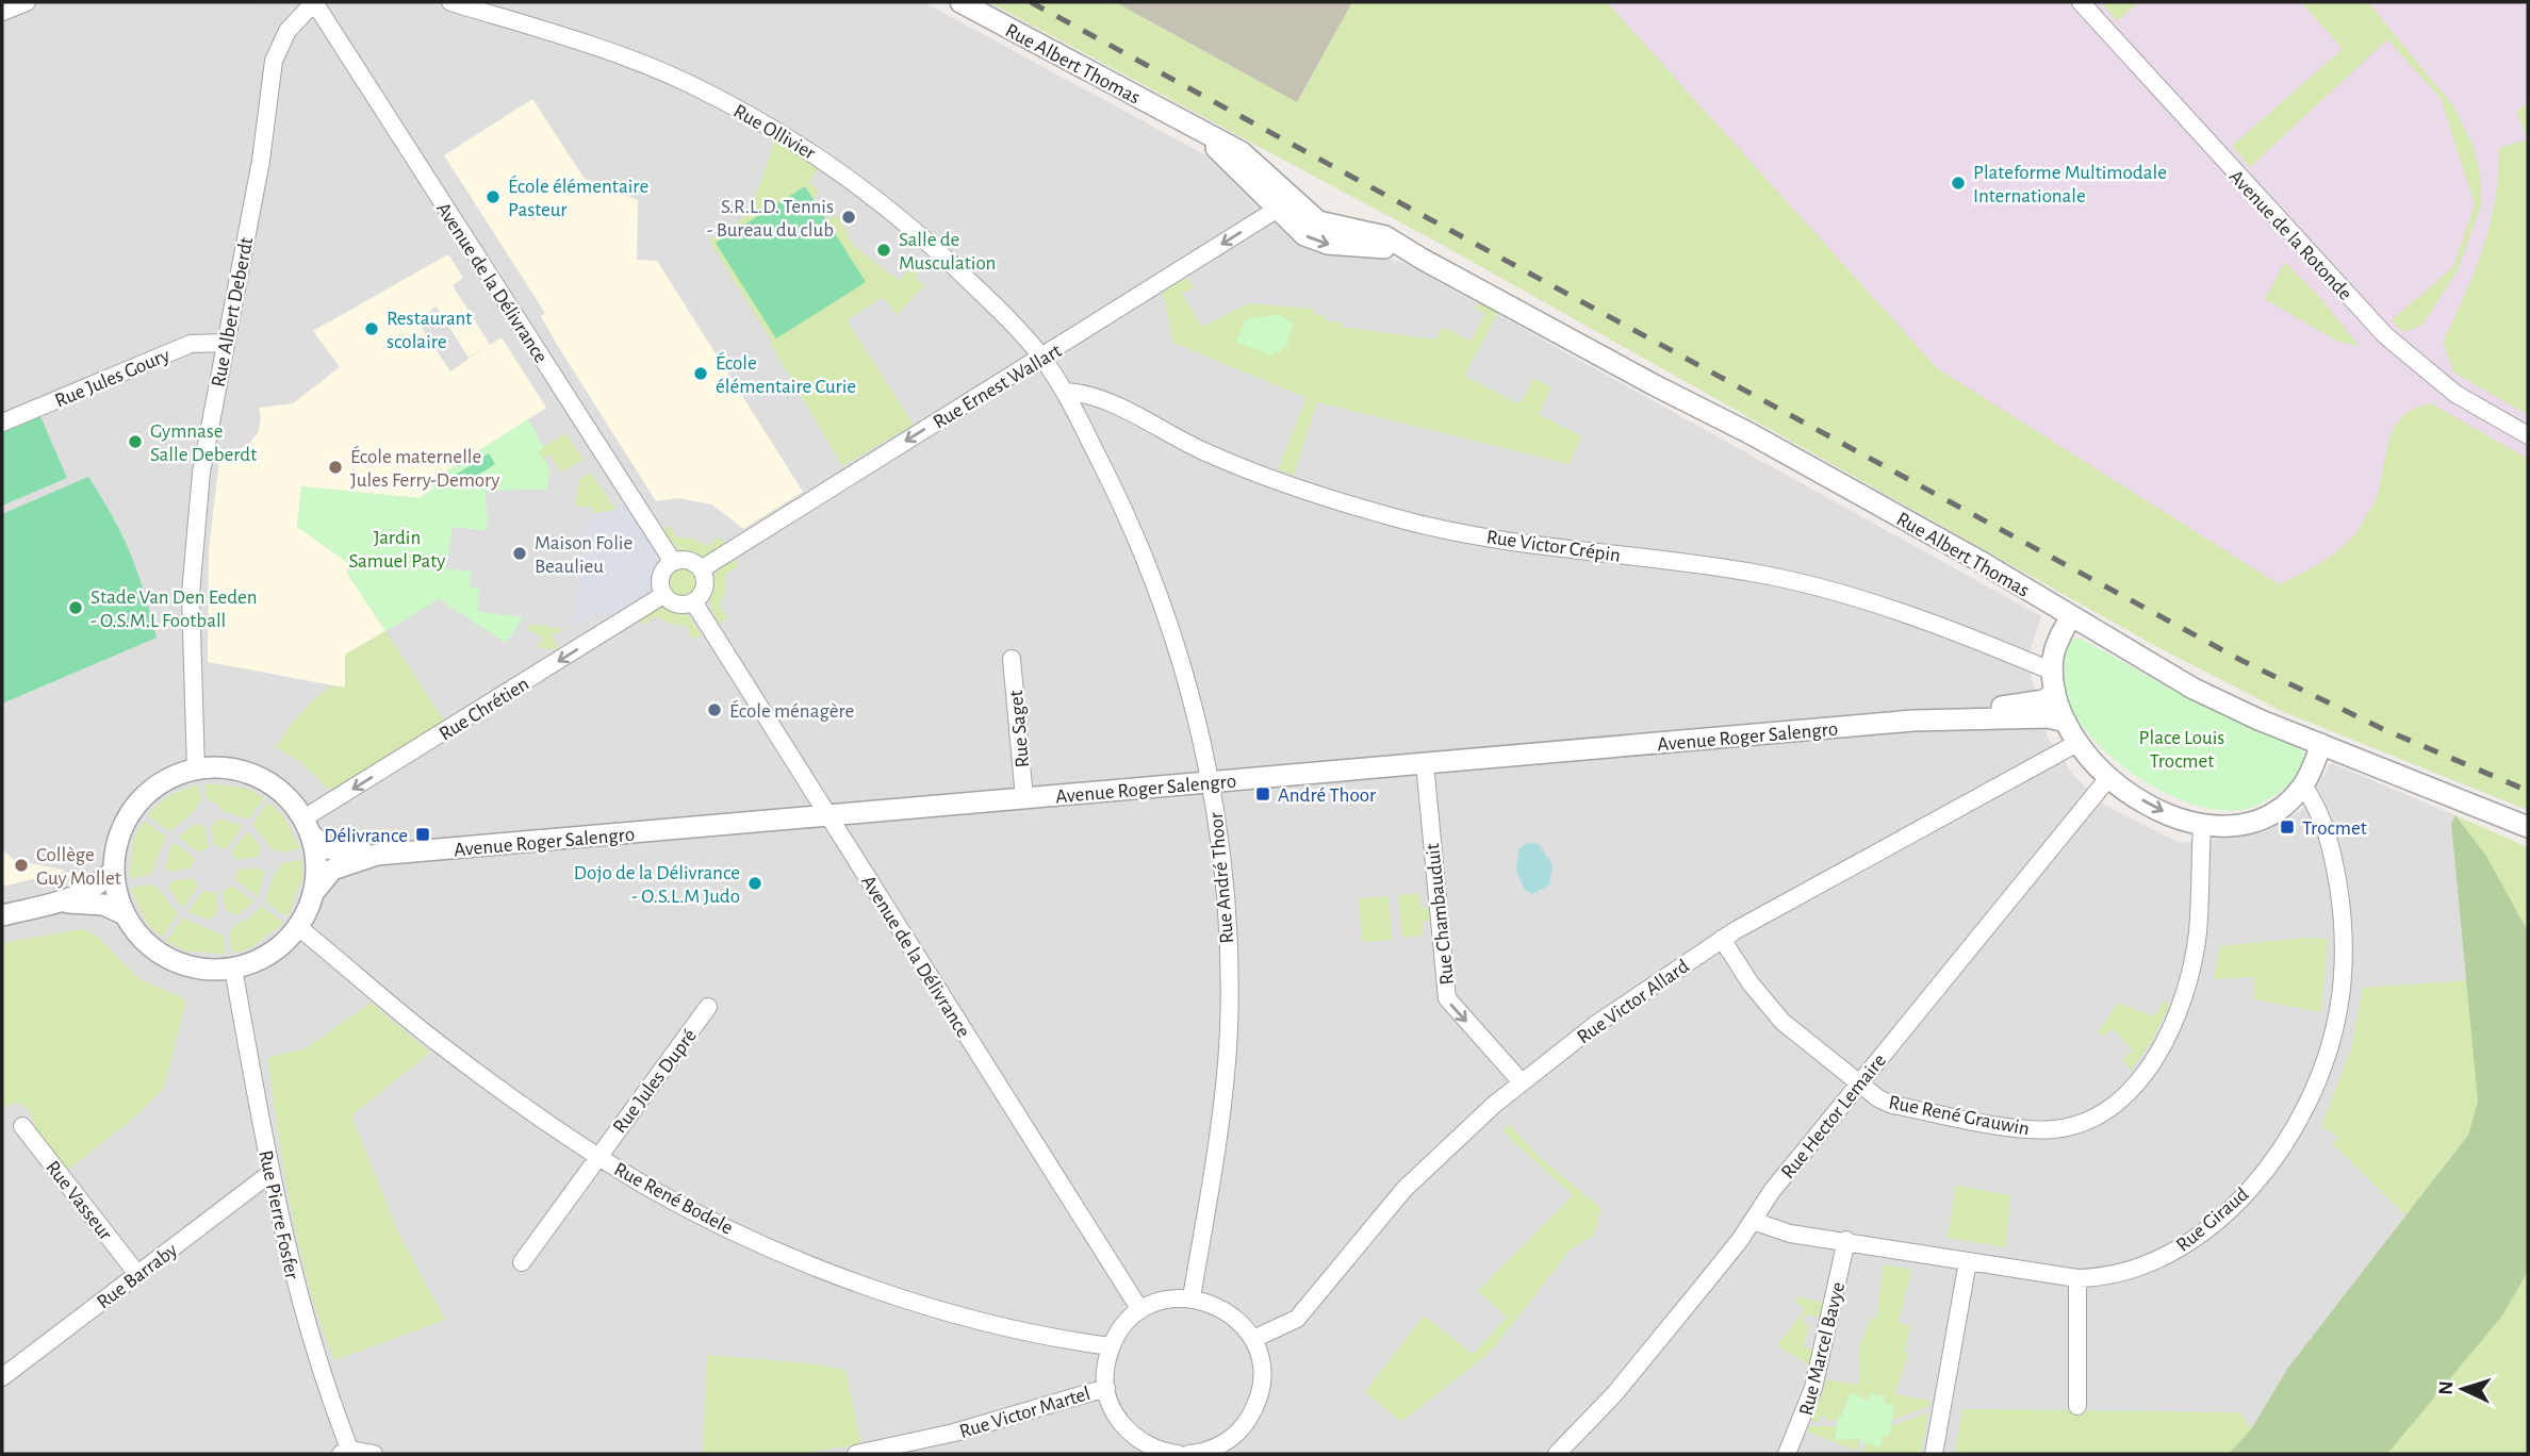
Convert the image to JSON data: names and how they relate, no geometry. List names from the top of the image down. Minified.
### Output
{"streets":{"street":["Rue Albert Thomas","Rue Ollivier","Avenue de la Rotonde","Avenue de la Délivrance","Rue Albert Deberdt","Rue Jules Goury","Rue Ernest Wallart","Rue Victor Crépin","Rue Chrétien","Rue Saget","Avenue Roger Salengro","Rue André Thoor","Rue Chambauduit","Rue Victor Allard","Rue Jules Dupré","Rue René Grauwin","Rue Hector Lemaire","Rue René Bodele","Rue Vasseur","Rue Pierre Fosfer","Rue Giraud","Rue Barraby","Rue Marcel Bavye","Rue Victor Martel"]},"crossings":[["Rue Albert Thomas","Rue Ernest Wallart"],["Rue Ollivier","Rue Ernest Wallart"],["Rue Ollivier","Rue André Thoor"],["Avenue de la Délivrance","Rue Albert Deberdt"],["Avenue de la Délivrance","Rue Ernest Wallart"],["Avenue de la Délivrance","Rue Chrétien"],["Avenue de la Délivrance","Avenue Roger Salengro"],["Rue Albert Deberdt","Rue Jules Goury"],["Rue Albert Deberdt","Rue Chrétien"],["Rue Albert Deberdt","Avenue Roger Salengro"],["Rue Albert Deberdt","Rue René Bodele"],["Rue Albert Deberdt","Rue Pierre Fosfer"],["Rue Ernest Wallart","Rue Chrétien"],["Rue Ernest Wallart","Rue André Thoor"],["Rue Victor Crépin","Avenue Roger Salengro"],["Rue Victor Crépin","Rue André Thoor"],["Rue Chrétien","Avenue Roger Salengro"],["Rue Chrétien","Rue René Bodele"],["Rue Chrétien","Rue Pierre Fosfer"],["Rue Saget","Avenue Roger Salengro"],["Avenue Roger Salengro","Rue André Thoor"],["Avenue Roger Salengro","Rue Chambauduit"],["Avenue Roger Salengro","Rue René Bodele"],["Avenue Roger Salengro","Rue Pierre Fosfer"],["Rue Chambauduit","Rue Victor Allard"],["Rue Victor Allard","Rue René Grauwin"],["Rue Jules Dupré","Rue René Bodele"],["Rue René Grauwin","Rue Hector Lemaire"],["Rue Hector Lemaire","Rue Giraud"],["Rue René Bodele","Rue Pierre Fosfer"],["Rue Vasseur","Rue Barraby"],["Rue Pierre Fosfer","Rue Barraby"],["Rue Giraud","Rue Marcel Bavye"]],"one_way":["Rue Ernest Wallart","Rue Chrétien","Rue Chambauduit"],"parks":["Jardin Samuel Paty","Place Louis Trocmet"],"places":{"other":["Plateforme Multimodale Internationale","École élémentaire Pasteur","S.R.L.D. Tennis - Bureau du club","Salle de Musculation","Restaurant scolaire","École élémentaire Curie","Gymnase Salle Deberdt","École maternelle Jules Ferry-Demory","Maison Folie Beaulieu","Stade Van Den Eeden - O.S.M.L Football","École ménagère","Collège Guy Mollet","Dojo de la Délivrance - O.S.L.M Judo"],"transit":["André Thoor","Trocmet","Délivrance"]},"north":"left"}
